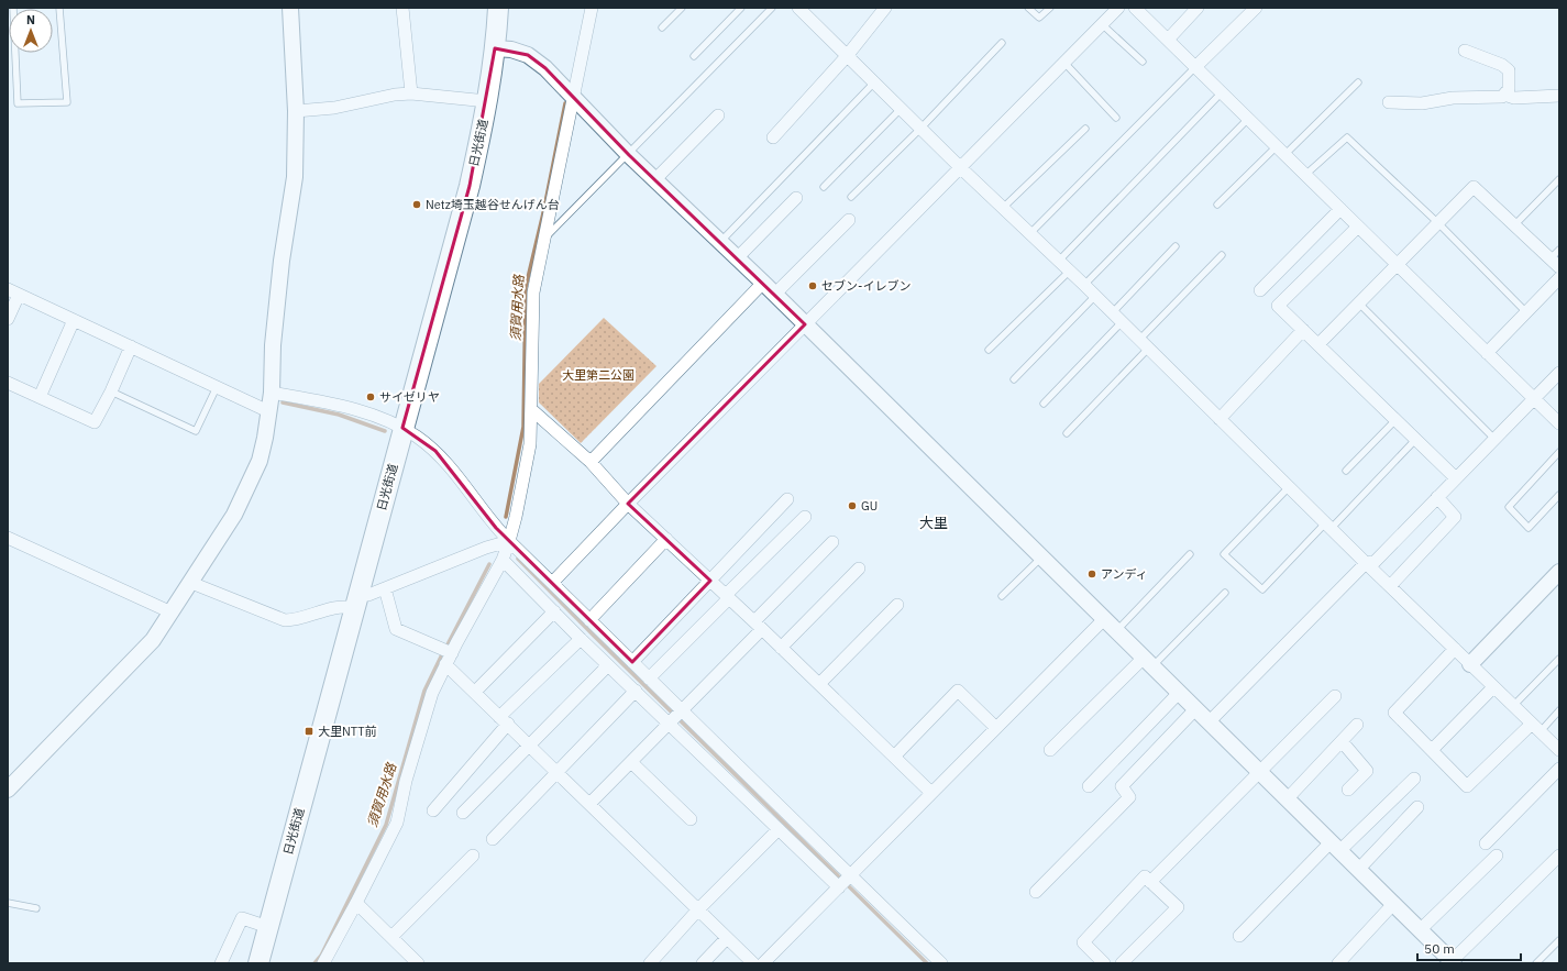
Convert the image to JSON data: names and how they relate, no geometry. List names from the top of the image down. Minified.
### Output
{"streets":{"main road":["日光街道"]},"districts":["大里"],"water":["須賀用水路"],"parks":["大里第二公園"],"places":{"other":["Netz埼玉越谷せんげん台","セブン-イレブン","サイゼリヤ","GU","アンディ"],"transit":["大里NTT前"]},"scale_bar":"50 m","north":"top"}
